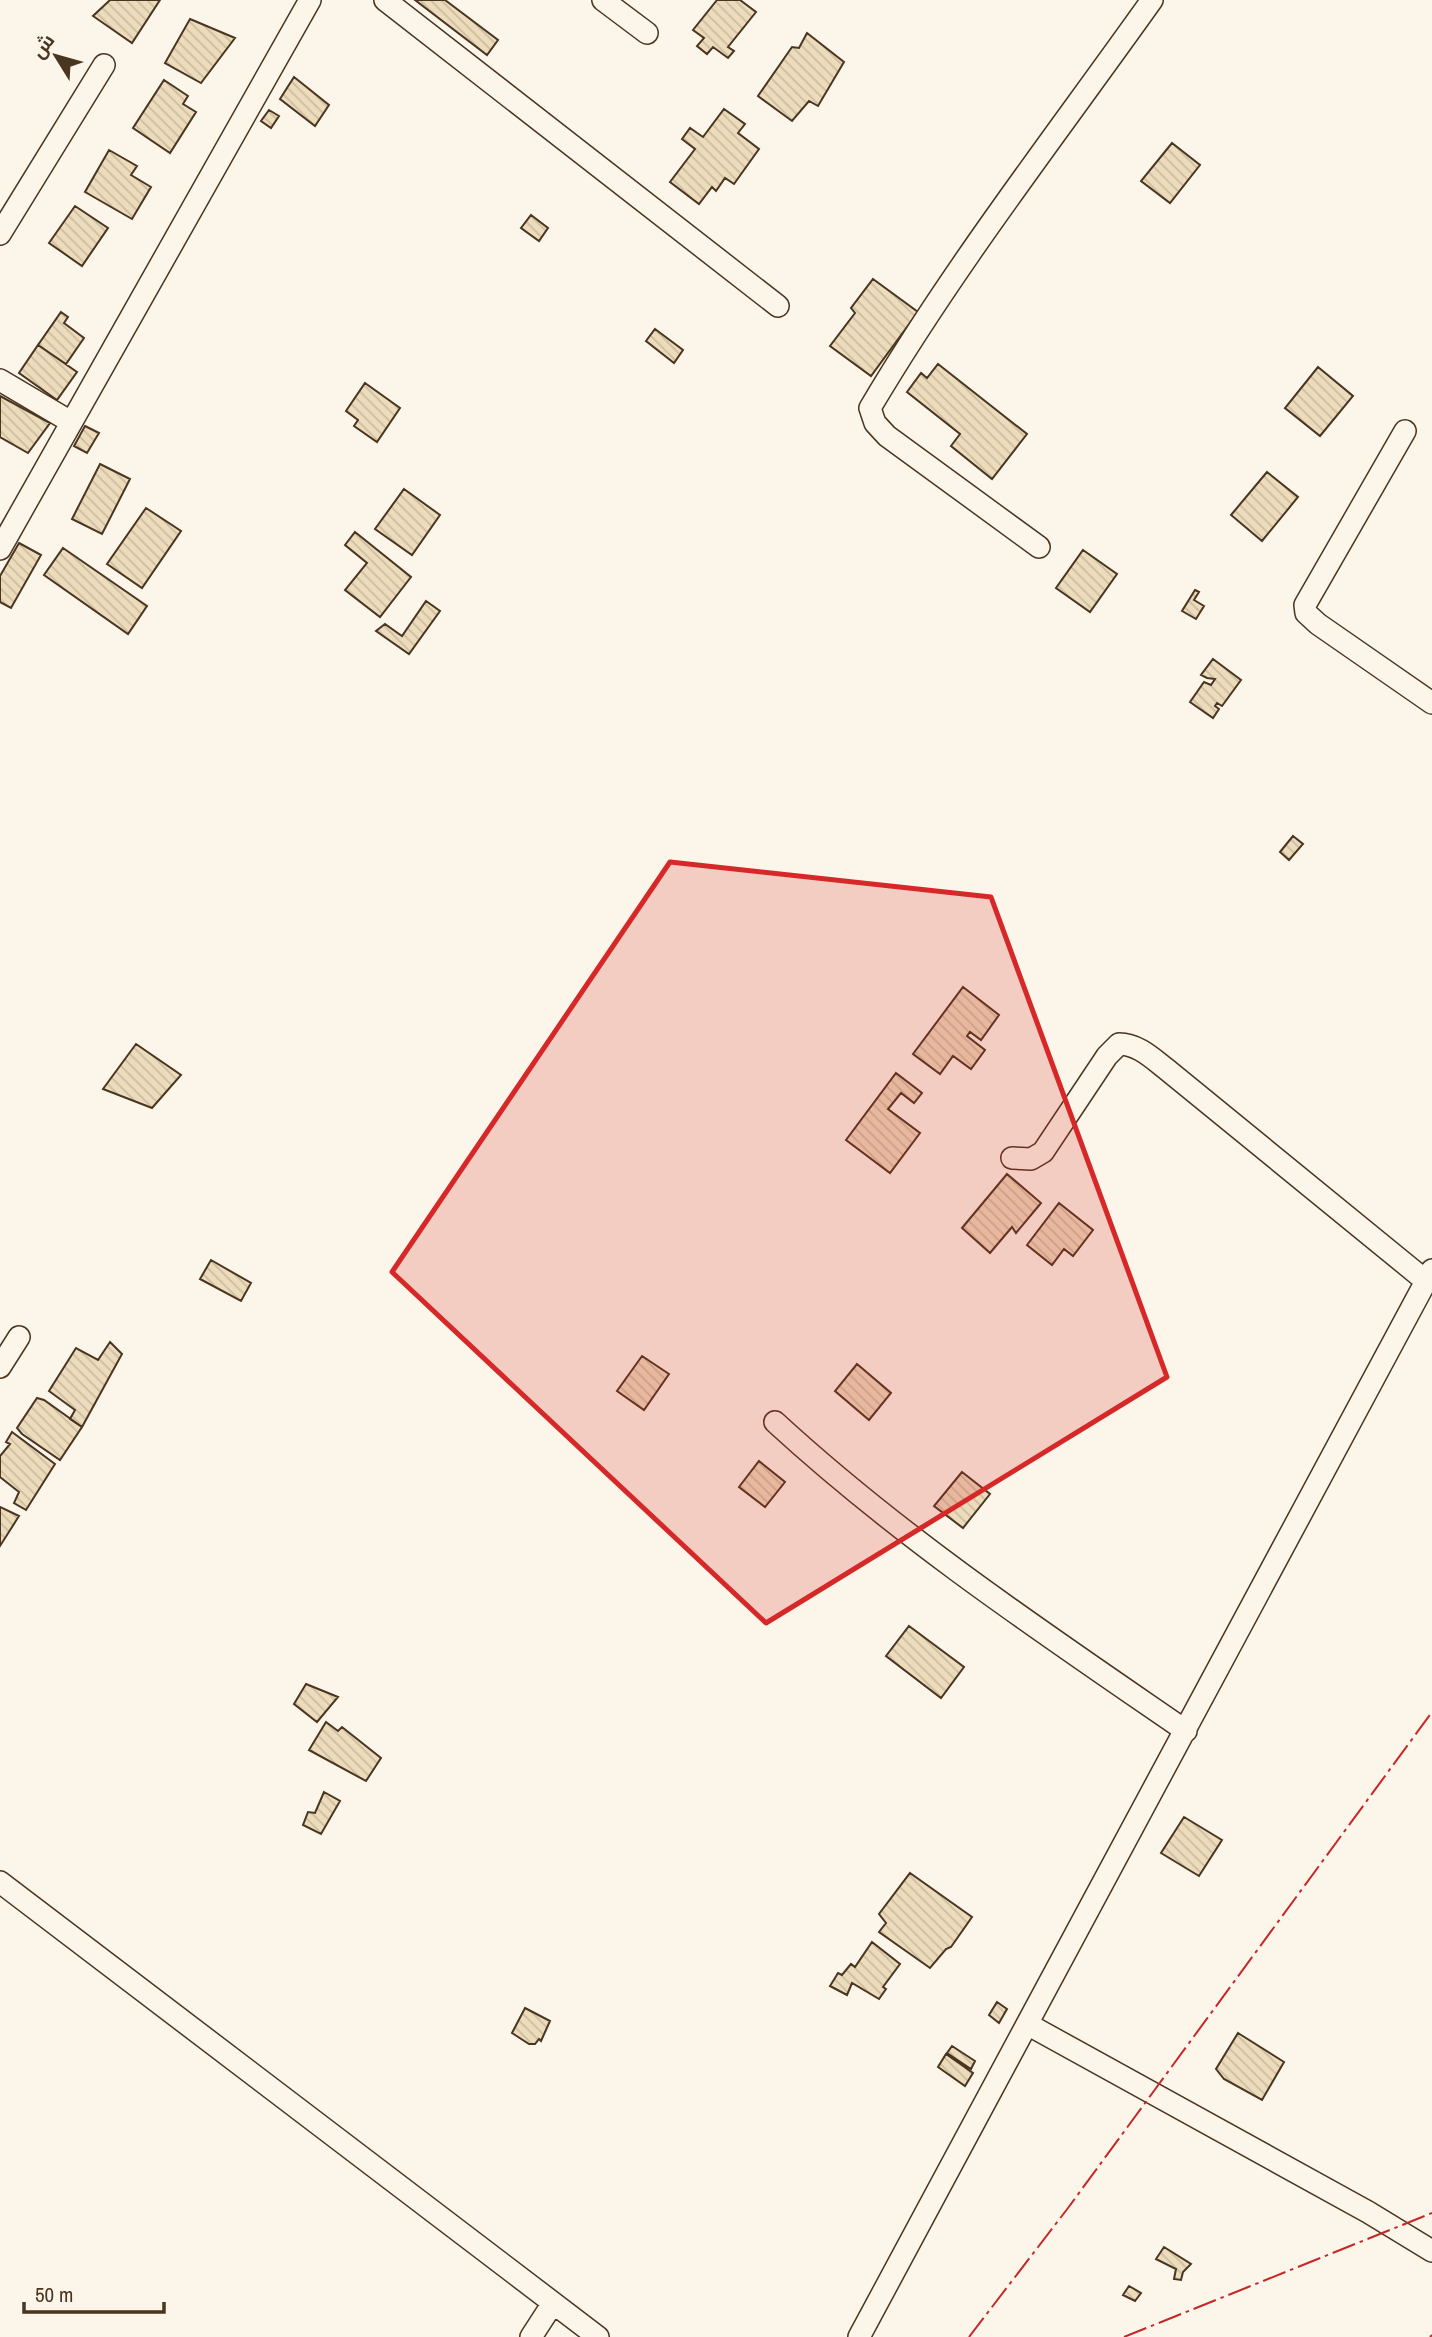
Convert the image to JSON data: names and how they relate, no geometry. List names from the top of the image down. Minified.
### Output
{"scale_bar":"50 m","north":"top left"}
